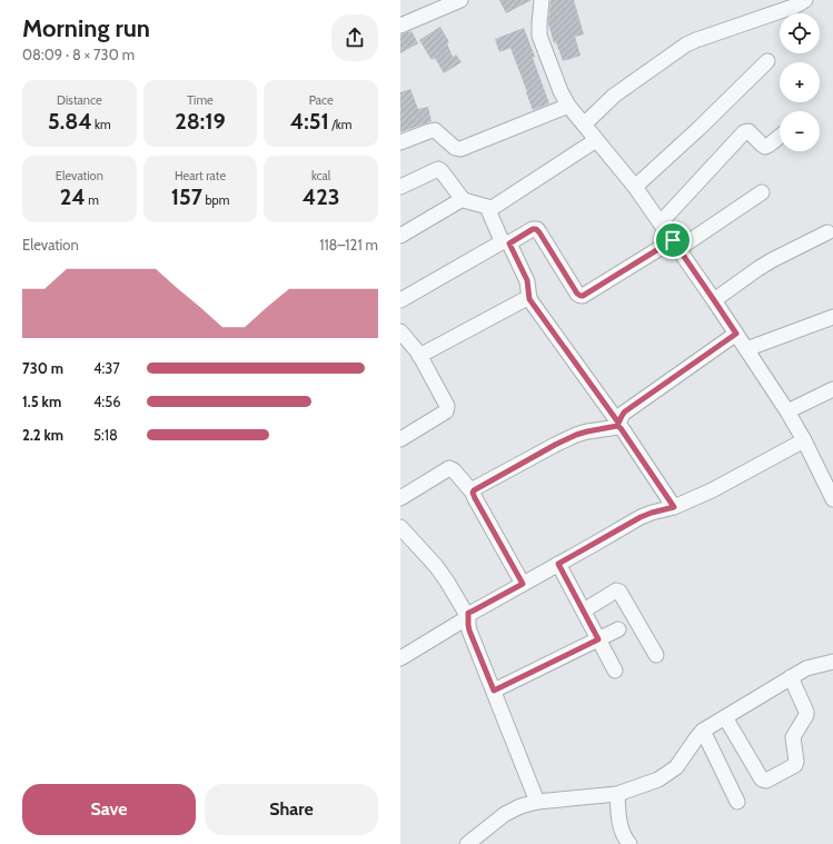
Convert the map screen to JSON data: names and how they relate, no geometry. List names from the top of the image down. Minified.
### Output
{"page":{"heading":["Morning run","08:09 · 8 × 730 m"],"map_buttons":["+","−"],"stats":[["Distance","5.84 km"],["Time","28:19"],["Pace","4:51 /km"],["Elevation","24 m"],["Heart rate","157 bpm"],["kcal","423"]],"chart":["Elevation","118–121 m"],"list":[{"name":"730 m","note":"4:37"},{"name":"1.5 km","note":"4:56"},{"name":"2.2 km","note":"5:18"}],"buttons":["Save","Share"]}}
